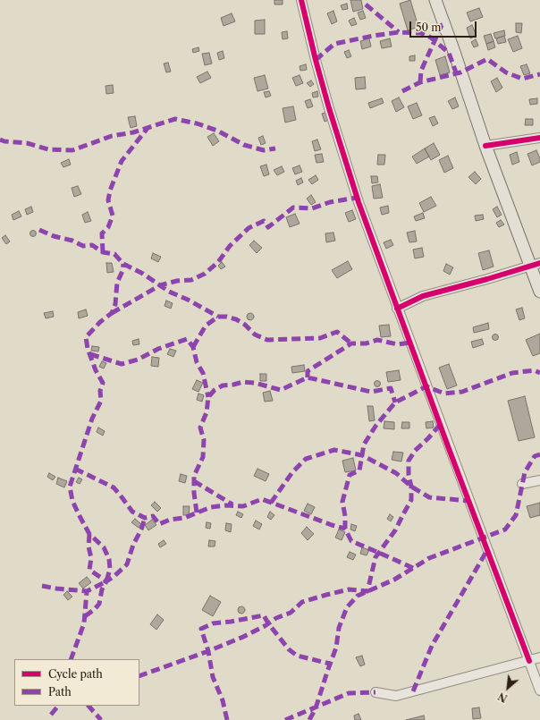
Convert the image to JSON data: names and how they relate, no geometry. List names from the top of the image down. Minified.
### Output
{"legend":["Cycle path","Path"],"scale_bar":"50 m","north":"bottom left"}
